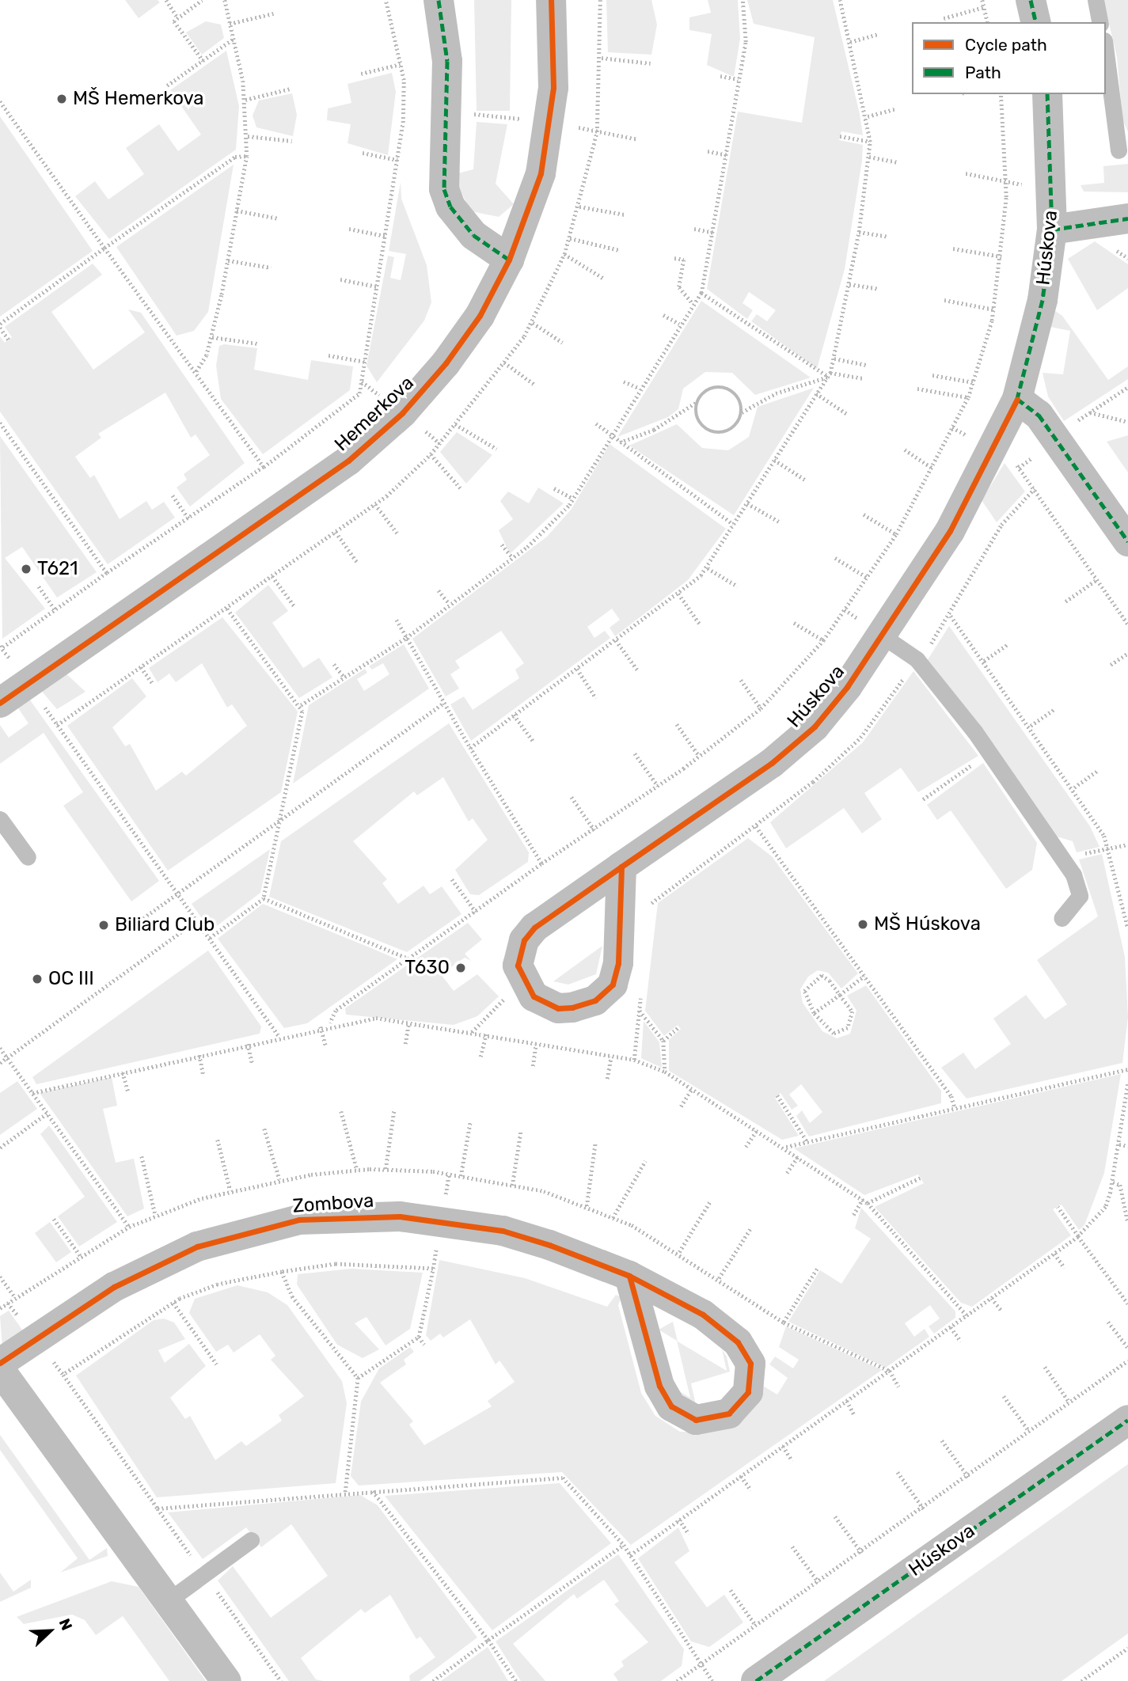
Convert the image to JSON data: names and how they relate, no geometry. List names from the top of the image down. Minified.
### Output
{"streets":{"street":["Húskova","Hemerkova","Zombova"]},"places":["MŠ Hemerkova","T621","MŠ Húskova","Biliard Club","T630","OC III"],"legend":["Cycle path","Path"],"north":"top right"}
